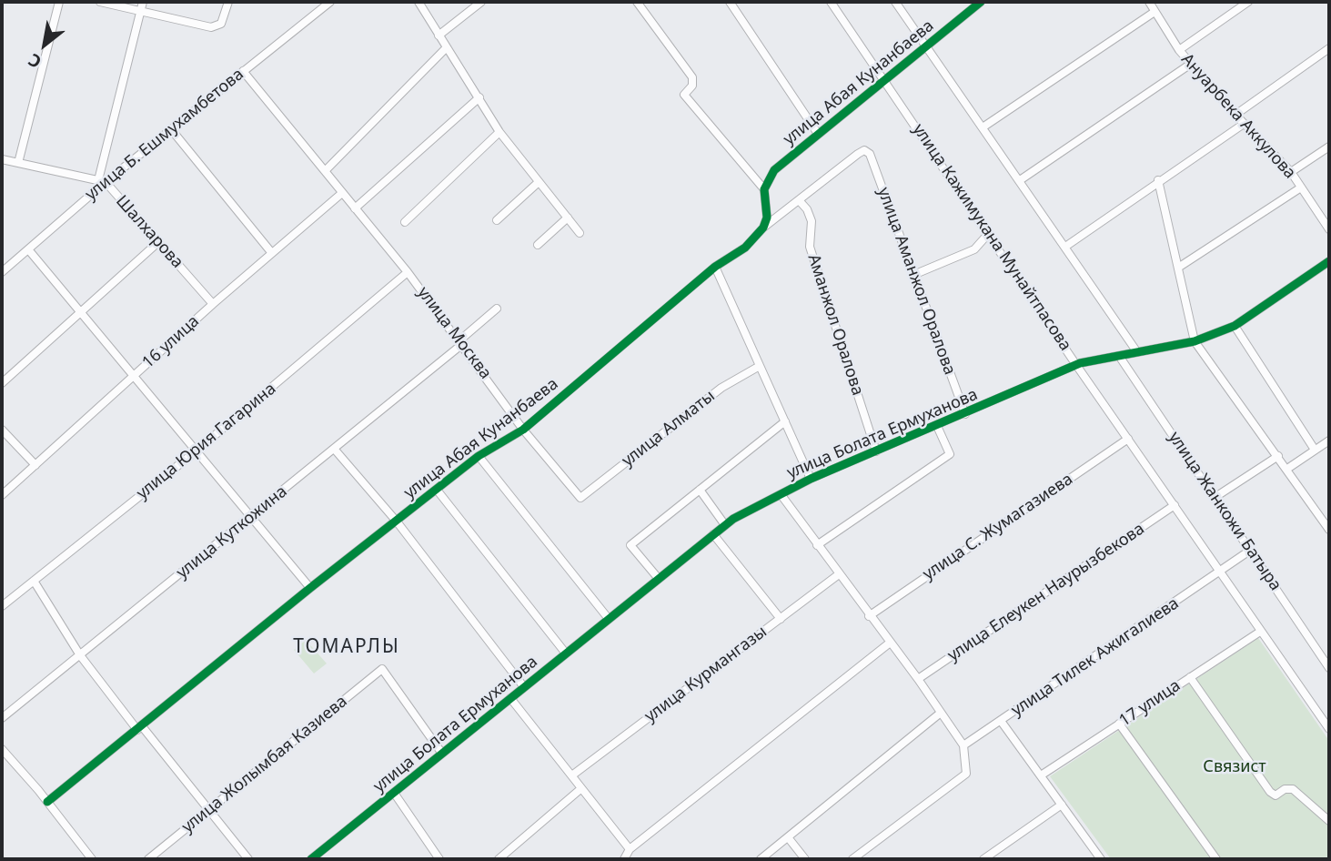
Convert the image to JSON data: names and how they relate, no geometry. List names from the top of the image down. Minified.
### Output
{"streets":{"street":["улица Абая Кунанбаева","Ануарбека Аккулова","улица Б. Ешмухамбетова","Шалхарова","улица Кажимукана Мунайтпасова","улица Аманжол Оралова","Аманжол Оралова","улица Москва","16 улица","улица Алматы","улица Болата Ермуханова","улица Юрия Гагарина","улица Жанкожи Батыра","улица С. Жумагазиева","улица Куткожина","улица Елеукен Наурызбекова","улица Тилек Ажигалиева","улица Курмангазы","17 улица","улица Жолымбая Казиева"]},"crossings":[["улица Абая Кунанбаева","улица Кажимукана Мунайтпасова"],["улица Абая Кунанбаева","улица Аманжол Оралова"],["улица Абая Кунанбаева","Аманжол Оралова"],["улица Абая Кунанбаева","улица Москва"],["улица Б. Ешмухамбетова","Шалхарова"],["улица Б. Ешмухамбетова","улица Москва"],["Шалхарова","16 улица"],["улица Кажимукана Мунайтпасова","улица Болата Ермуханова"],["улица Кажимукана Мунайтпасова","улица С. Жумагазиева"],["улица Кажимукана Мунайтпасова","улица Елеукен Наурызбекова"],["улица Кажимукана Мунайтпасова","улица Тилек Ажигалиева"],["улица Кажимукана Мунайтпасова","17 улица"],["улица Аманжол Оралова","улица Болата Ермуханова"],["Аманжол Оралова","улица Болата Ермуханова"],["улица Москва","16 улица"],["улица Москва","улица Алматы"],["улица Москва","улица Юрия Гагарина"],["улица Москва","улица Куткожина"],["улица Болата Ермуханова","улица Жанкожи Батыра"],["улица Болата Ермуханова","улица Жолымбая Казиева"],["улица Жанкожи Батыра","улица Тилек Ажигалиева"]],"districts":["ТОМАРЛЫ"],"parks":["Связист"],"north":"bottom left"}
